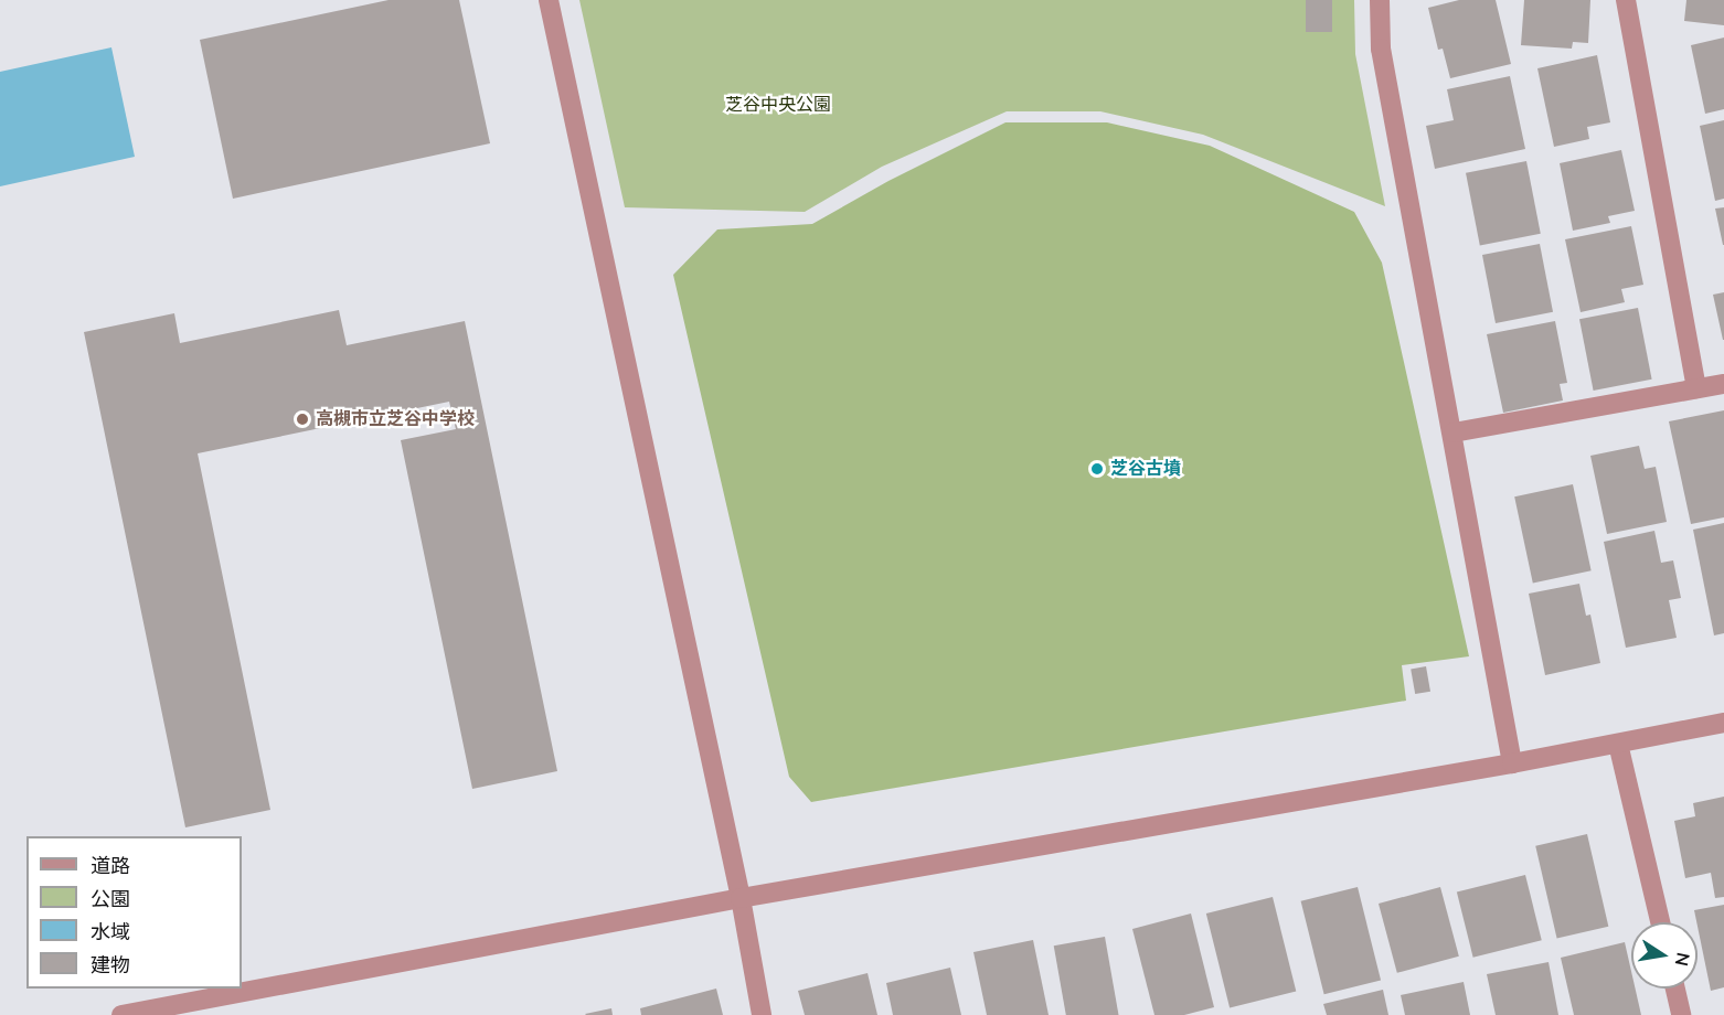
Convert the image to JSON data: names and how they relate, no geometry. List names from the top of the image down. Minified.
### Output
{"parks":["芝谷中央公園"],"places":["高槻市立芝谷中学校","芝谷古墳"],"legend":["道路","公園","水域","建物"],"north":"right"}
